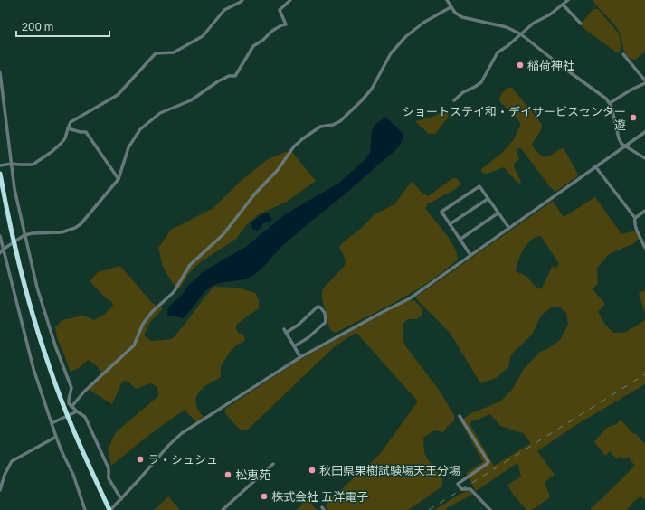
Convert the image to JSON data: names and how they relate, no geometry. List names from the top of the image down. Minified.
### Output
{"places":["稲荷神社","ショートステイ和・デイサービスセンター 遊","ラ・シュシュ","秋田県果樹試験場天王分場","松恵苑","株式会社 五洋電子"],"scale_bar":"200 m"}
